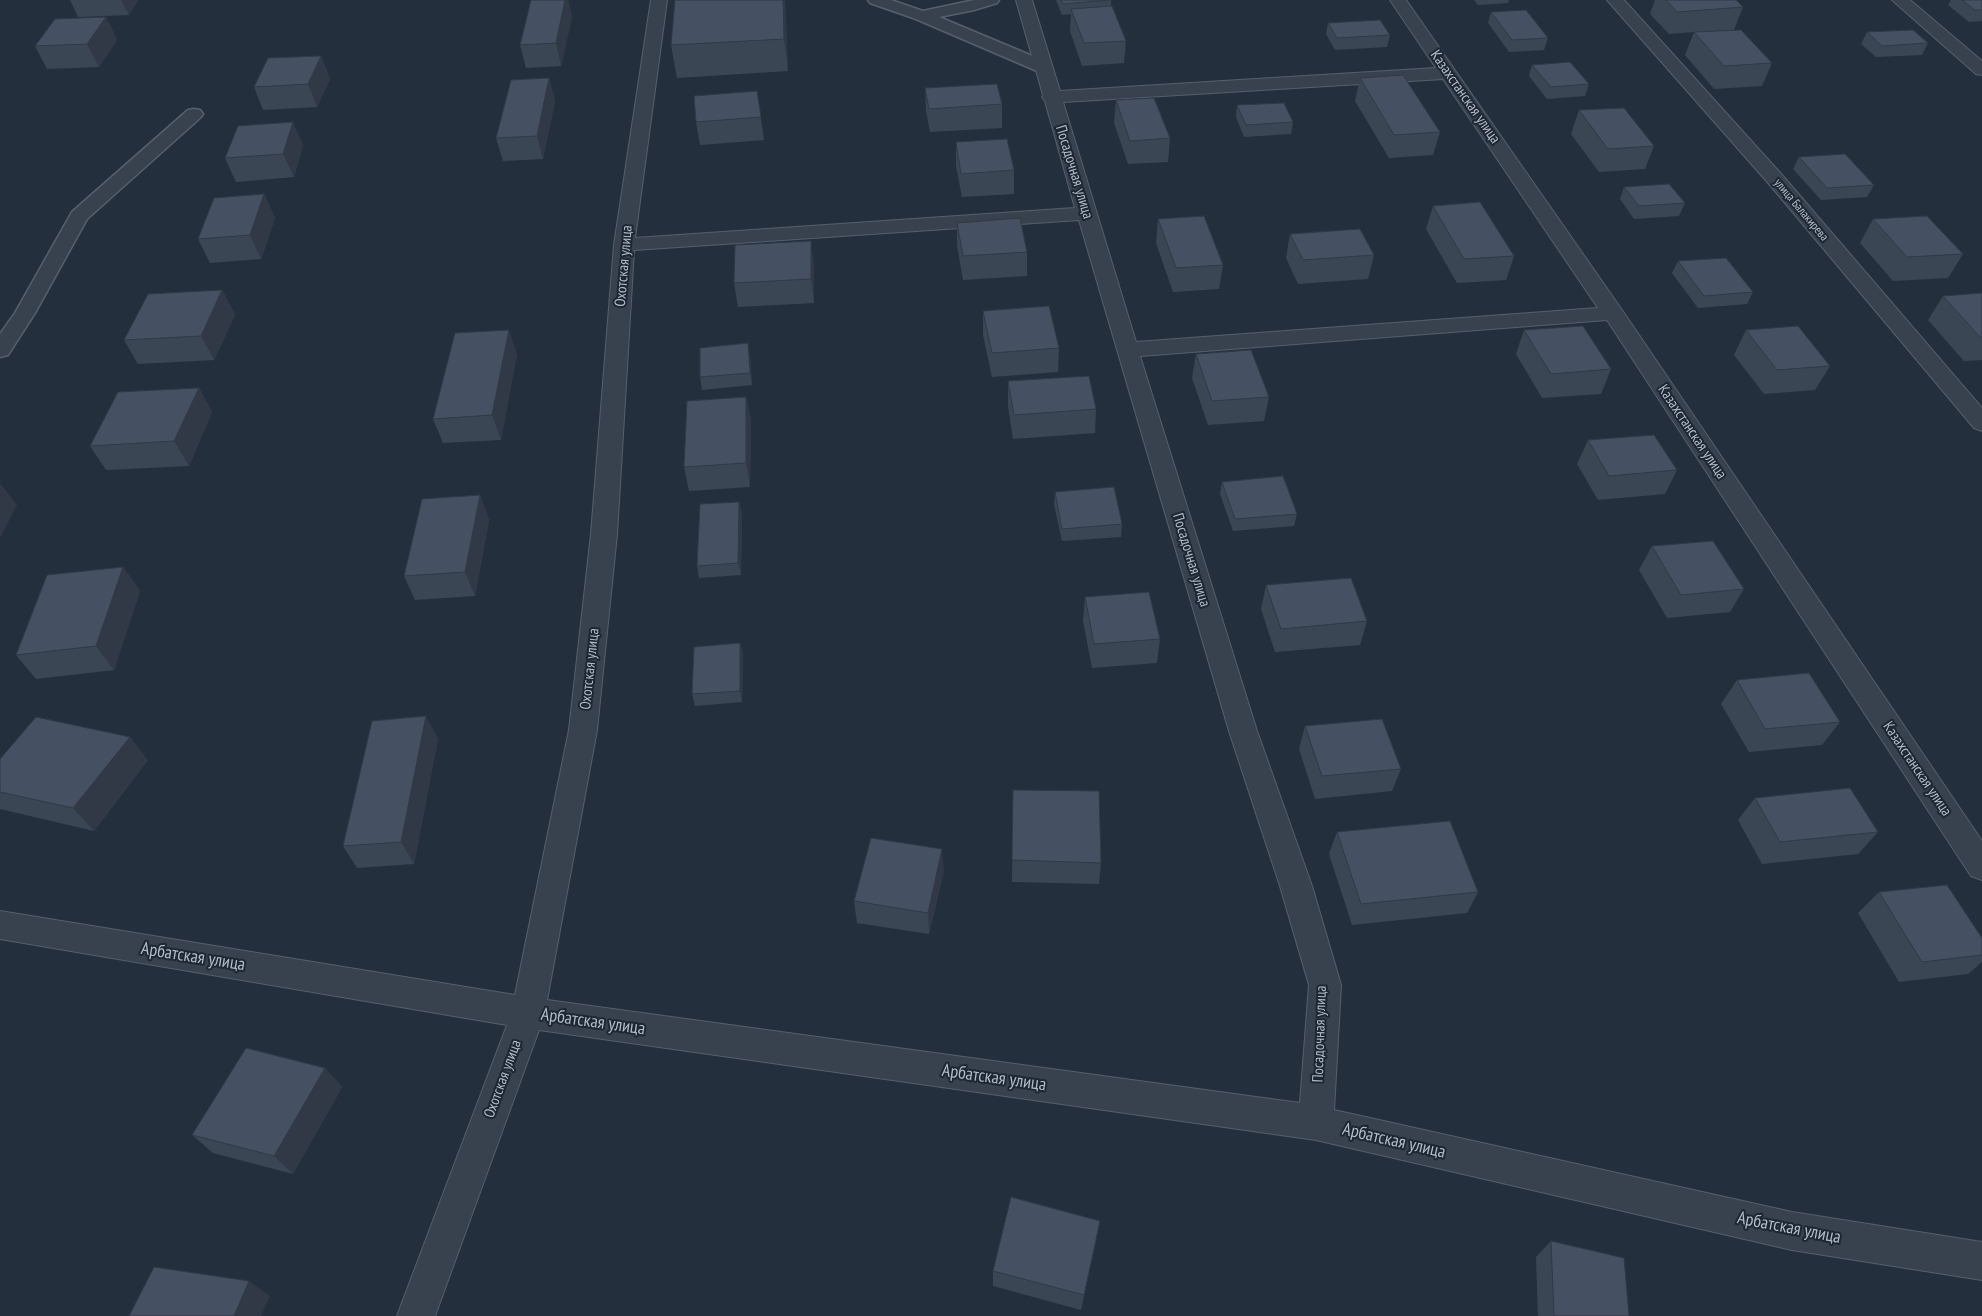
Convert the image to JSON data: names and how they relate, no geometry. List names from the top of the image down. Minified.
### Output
{"streets":{"street":["Казахстанская улица","Посадочная улица","улица Балакирева","Охотская улица","Арбатская улица"]},"crossings":[["Посадочная улица","Арбатская улица"],["Охотская улица","Арбатская улица"]]}
